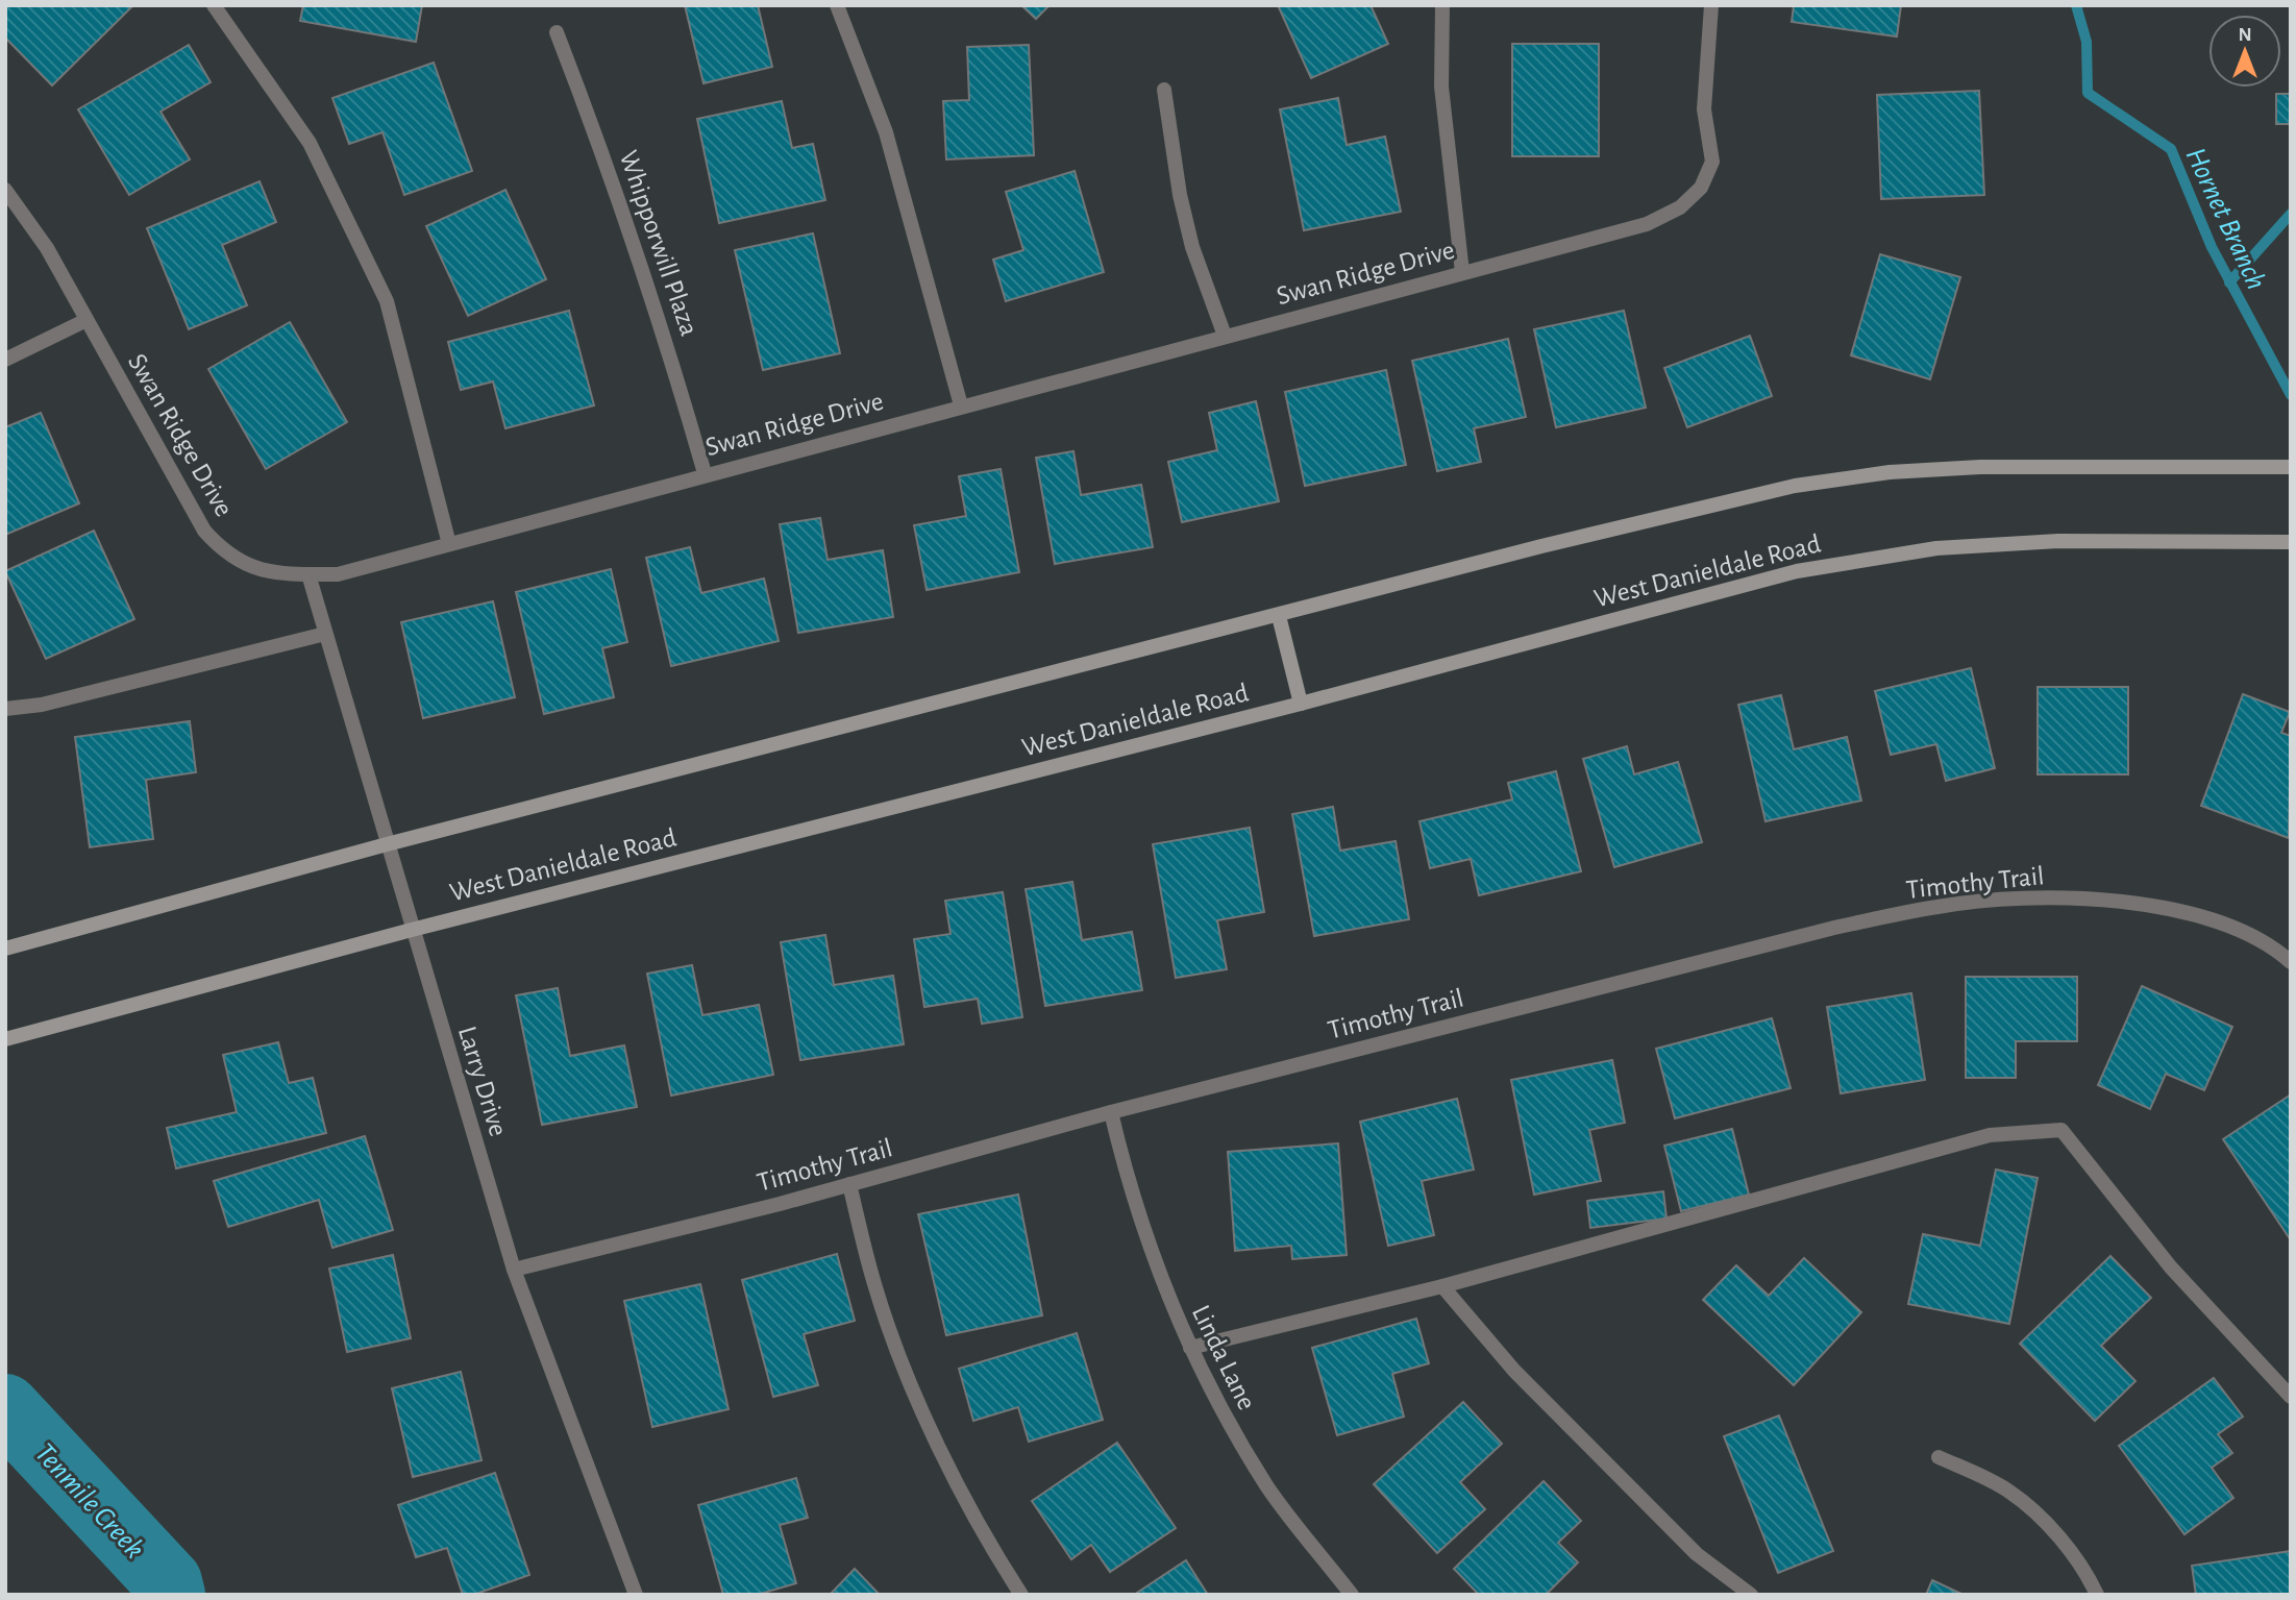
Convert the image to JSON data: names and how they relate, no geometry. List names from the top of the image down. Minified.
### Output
{"streets":{"main road":["West Danieldale Road"],"street":["Whipporwill Plaza","Swan Ridge Drive","Timothy Trail","Larry Drive","Linda Lane"]},"crossings":[["Whipporwill Plaza","Swan Ridge Drive"],["Swan Ridge Drive","Larry Drive"],["West Danieldale Road","Larry Drive"],["Timothy Trail","Larry Drive"],["Timothy Trail","Linda Lane"]],"water":["Hornet Branch","Tenmile Creek"],"north":"top"}
